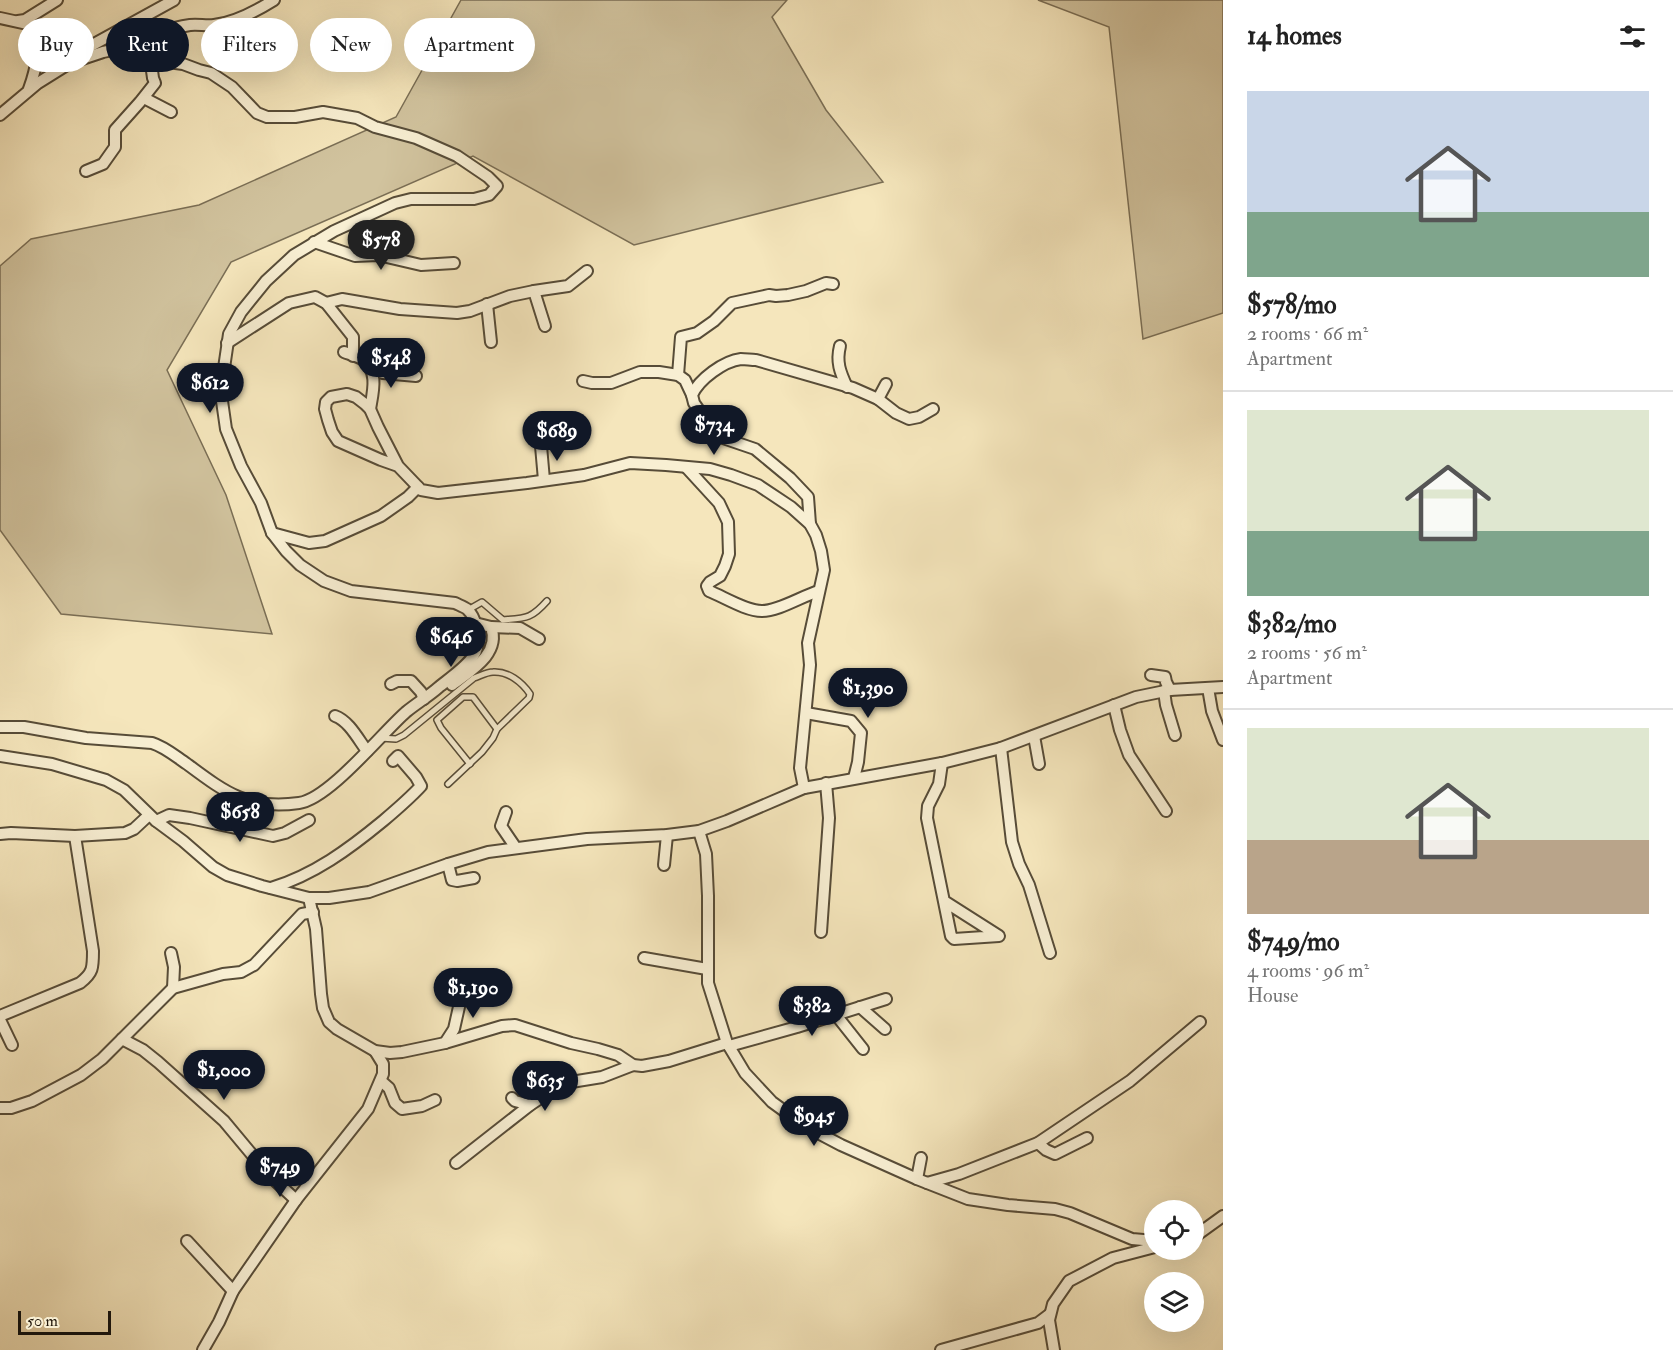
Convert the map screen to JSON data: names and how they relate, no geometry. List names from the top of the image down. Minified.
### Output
{"scale_bar":"50 m","page":{"heading":"14 homes","chip":["Buy","Rent","Filters","New","Apartment"],"list":[{"name":"$578/mo","note":"2 rooms · 66 m² · Apartment"},{"name":"$382/mo","note":"2 rooms · 56 m² · Apartment"},{"name":"$749/mo","note":"4 rooms · 96 m² · House"}],"price":["$578","$548","$612","$734","$689","$646","$1,390","$658","$1,190","$382","$1,000","$635","$945","$749"],"scale":"50 m"}}
